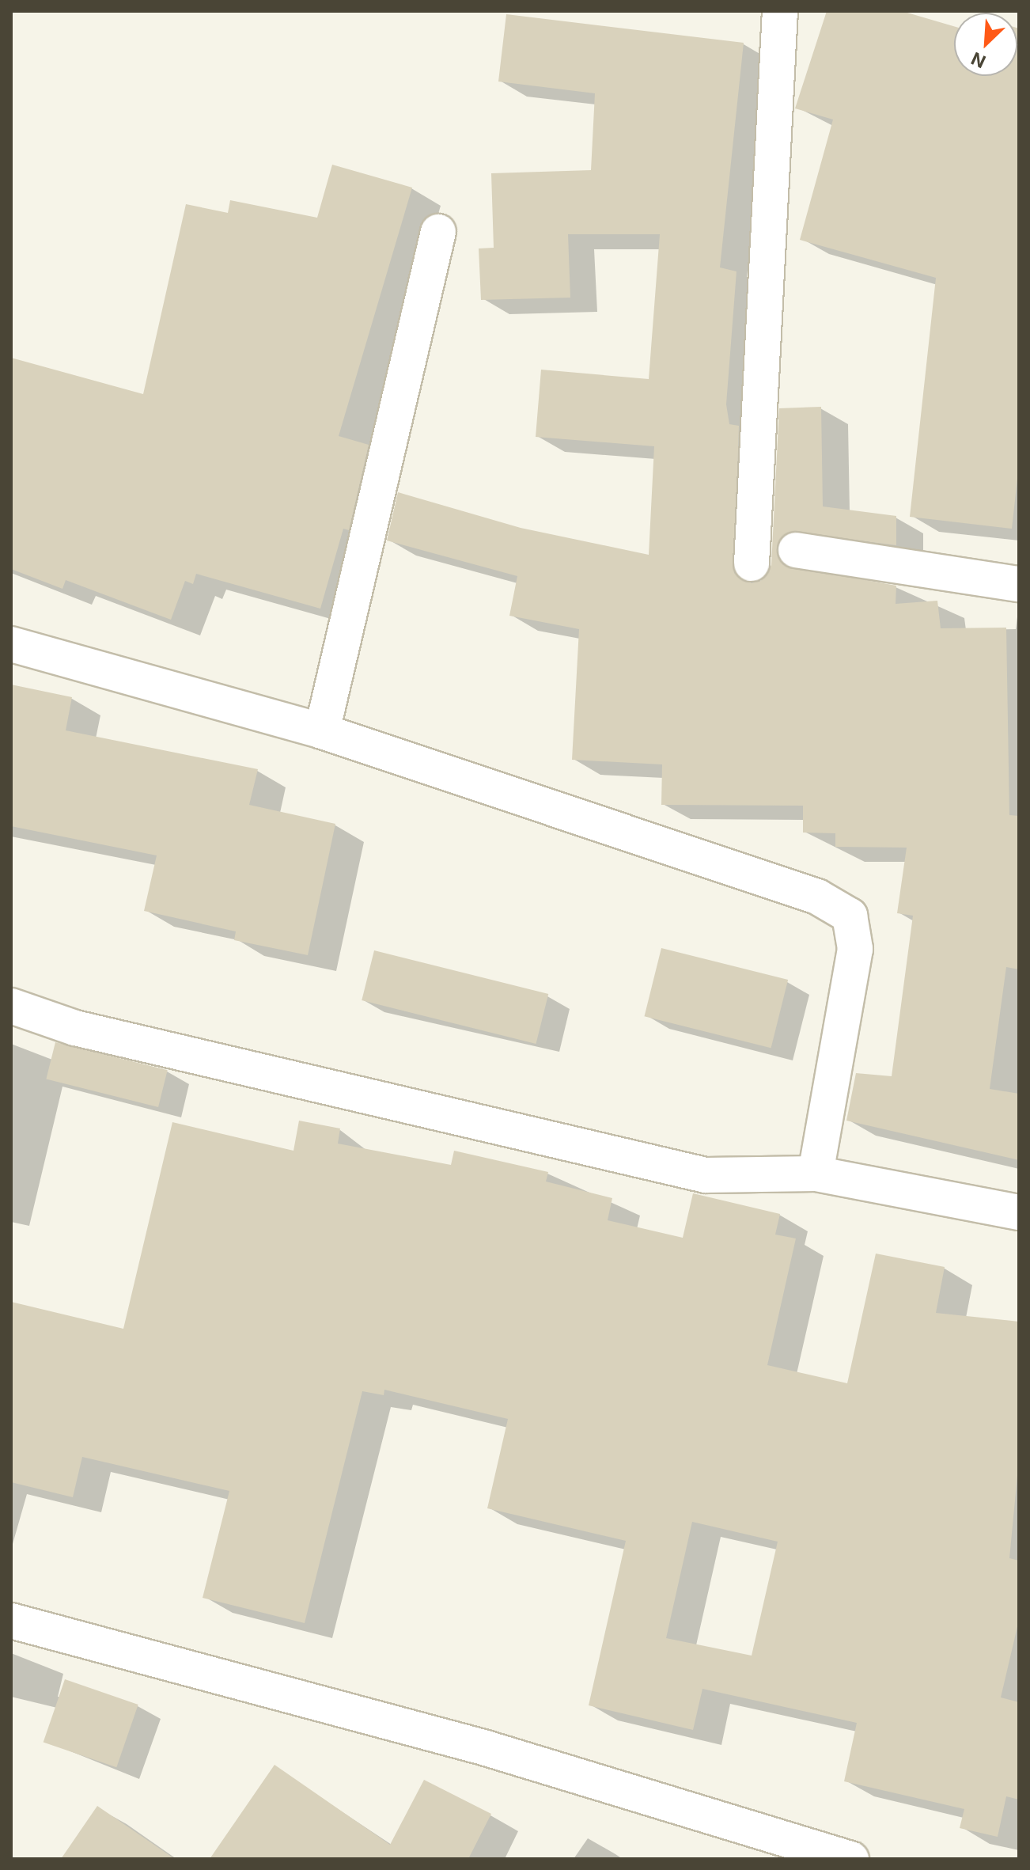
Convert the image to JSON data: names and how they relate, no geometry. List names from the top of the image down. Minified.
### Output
{"north":"bottom left"}
